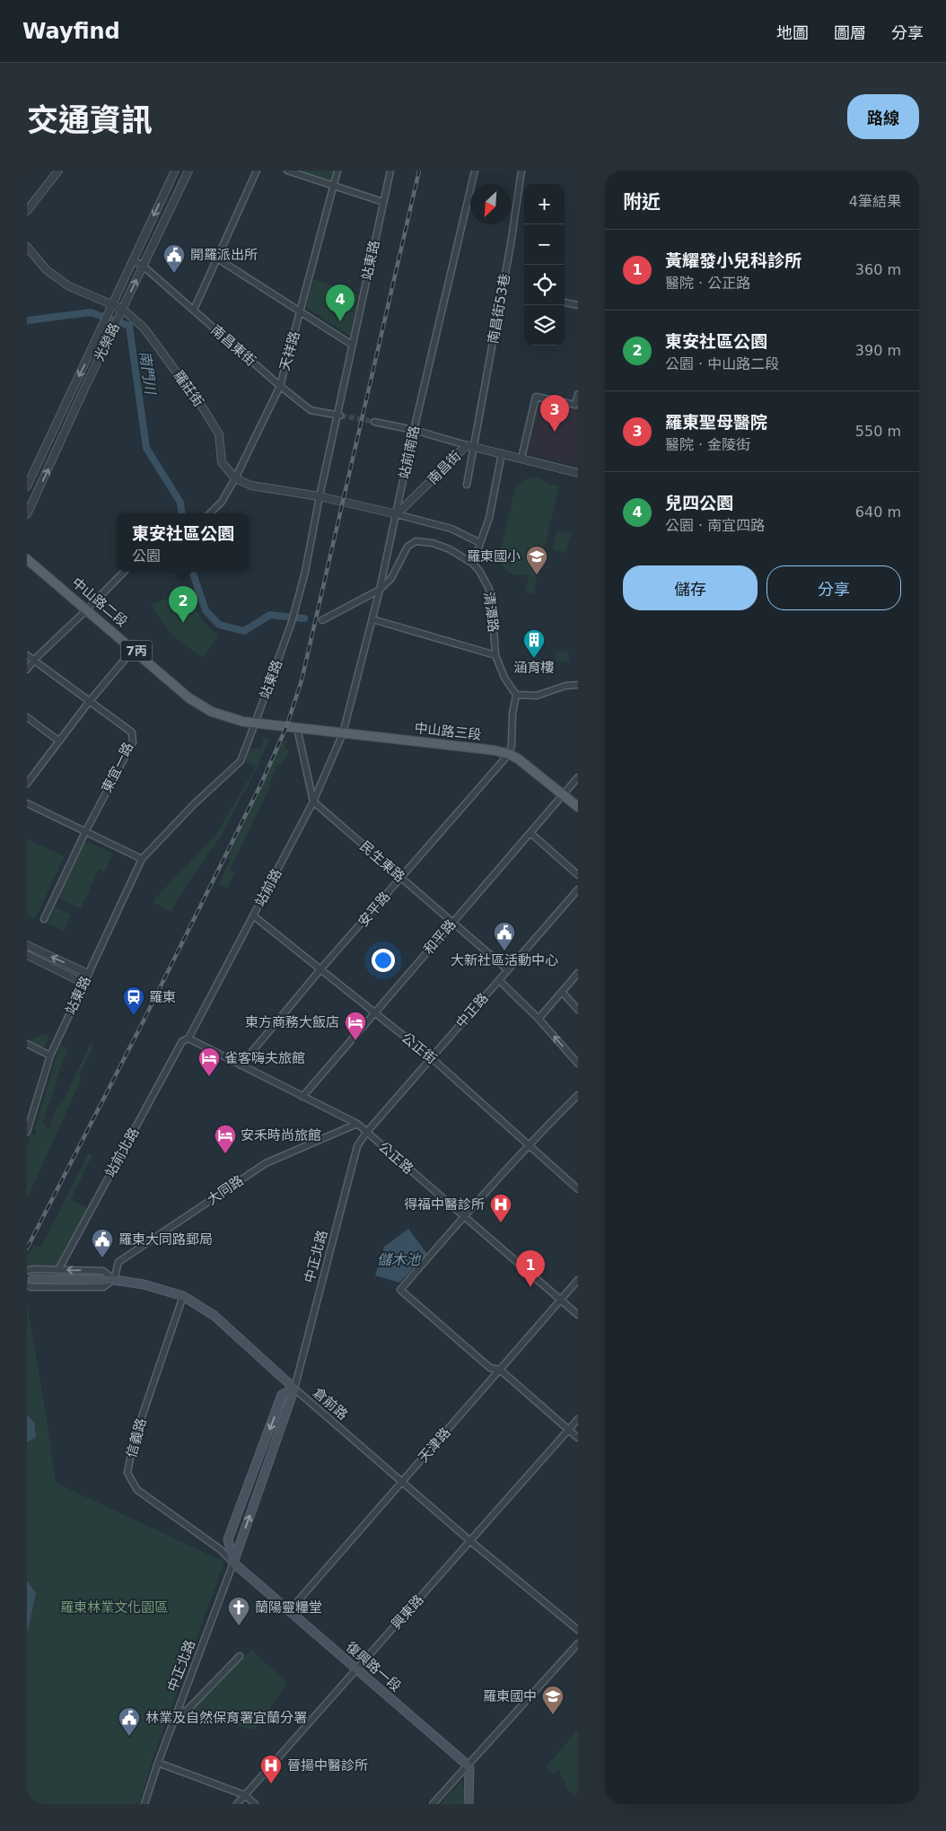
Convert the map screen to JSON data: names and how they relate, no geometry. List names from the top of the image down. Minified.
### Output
{"streets":{"main road":["中山路二段","7丙","中山路三段","中正北路","倉前路","復興路一段"],"street":["站東路","南昌街53巷","光榮路","南昌東街","天祥路","羅莊街","站前南路","南昌街","清潭路","東宜一路","民生東路","站前路","安平路","和平路","中正路","公正街","站前北路","公正路","大同路","信義路","天津路","興東路"]},"crossings":[["站東路","南昌東街"],["站東路","中山路二段"],["南昌街53巷","南昌街"],["光榮路","南昌東街"],["光榮路","羅莊街"],["南昌東街","天祥路"],["天祥路","羅莊街"],["站前南路","南昌街"],["站前南路","清潭路"],["站前南路","中山路三段"],["站前南路","站前路"],["中山路二段","中山路三段"],["中山路三段","站前路"],["中山路三段","安平路"],["中山路三段","和平路"],["民生東路","站前路"],["民生東路","安平路"],["民生東路","和平路"],["民生東路","中正路"],["站前路","公正街"],["站前路","站前北路"],["站前路","公正路"],["安平路","公正街"],["安平路","公正路"],["和平路","公正街"],["和平路","公正路"],["中正路","公正街"],["中正路","公正路"],["中正路","中正北路"],["站前北路","公正路"],["公正路","大同路"],["公正路","中正北路"],["公正路","天津路"],["大同路","倉前路"],["中正北路","倉前路"],["中正北路","信義路"],["中正北路","復興路一段"],["倉前路","信義路"],["倉前路","天津路"],["倉前路","興東路"],["信義路","復興路一段"],["天津路","復興路一段"],["興東路","復興路一段"]],"water":["南門川","儲木池"],"parks":["羅東林業文化園區"],"places":{"public building":["開羅派出所","大新社區活動中心","羅東大同路郵局","林業及自然保育署宜蘭分署"],"school or university":["羅東國小","羅東國中"],"building":["涵育樓"],"station":["羅東"],"hotel":["東方商務大飯店","雀客嗨夫旅館","安禾時尚旅館"],"hospital":["得福中醫診所","晉揚中醫診所"],"church":["蘭陽靈糧堂"]},"north":"bottom left","page":{"header":"Wayfind","nav":["地圖","圖層","分享"],"title":"交通資訊","buttons":["路線",["儲存","分享"]],"heading":["附近","4筆結果"],"map_buttons":["+","−"],"list":[{"mark":"1","name":"黃耀發小兒科診所","note":"醫院 · 公正路","value":"360 m"},{"mark":"2","name":"東安社區公園","note":"公園 · 中山路二段","value":"390 m"},{"mark":"3","name":"羅東聖母醫院","note":"醫院 · 金陵街","value":"550 m"},{"mark":"4","name":"兒四公園","note":"公園 · 南宜四路","value":"640 m"}],"pins":["4","3","2","1"],"popup":["東安社區公園","公園"]}}
